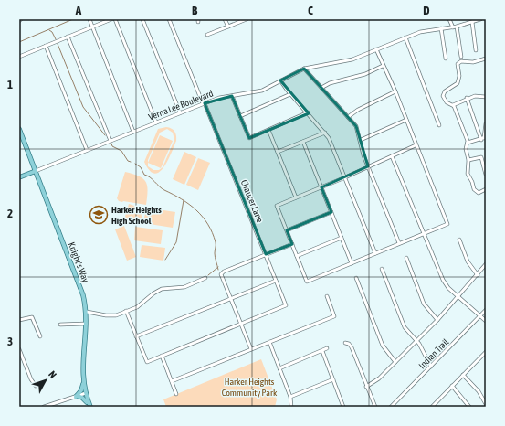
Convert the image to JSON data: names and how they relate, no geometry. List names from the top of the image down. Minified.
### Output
{"streets":{"main road":["Knight's Way"],"street":["Verna Lee Boulevard","Chaucer Lane","Indian Trail"]},"crossings":[["Verna Lee Boulevard","Chaucer Lane"],["Verna Lee Boulevard","Knight's Way"]],"parks":["Harker Heights Community Park"],"places":{"school or university":["Harker Heights High School"]},"north":"top right","grid":{"columns":["A","B","C","D"],"rows":["1","2","3"]}}
